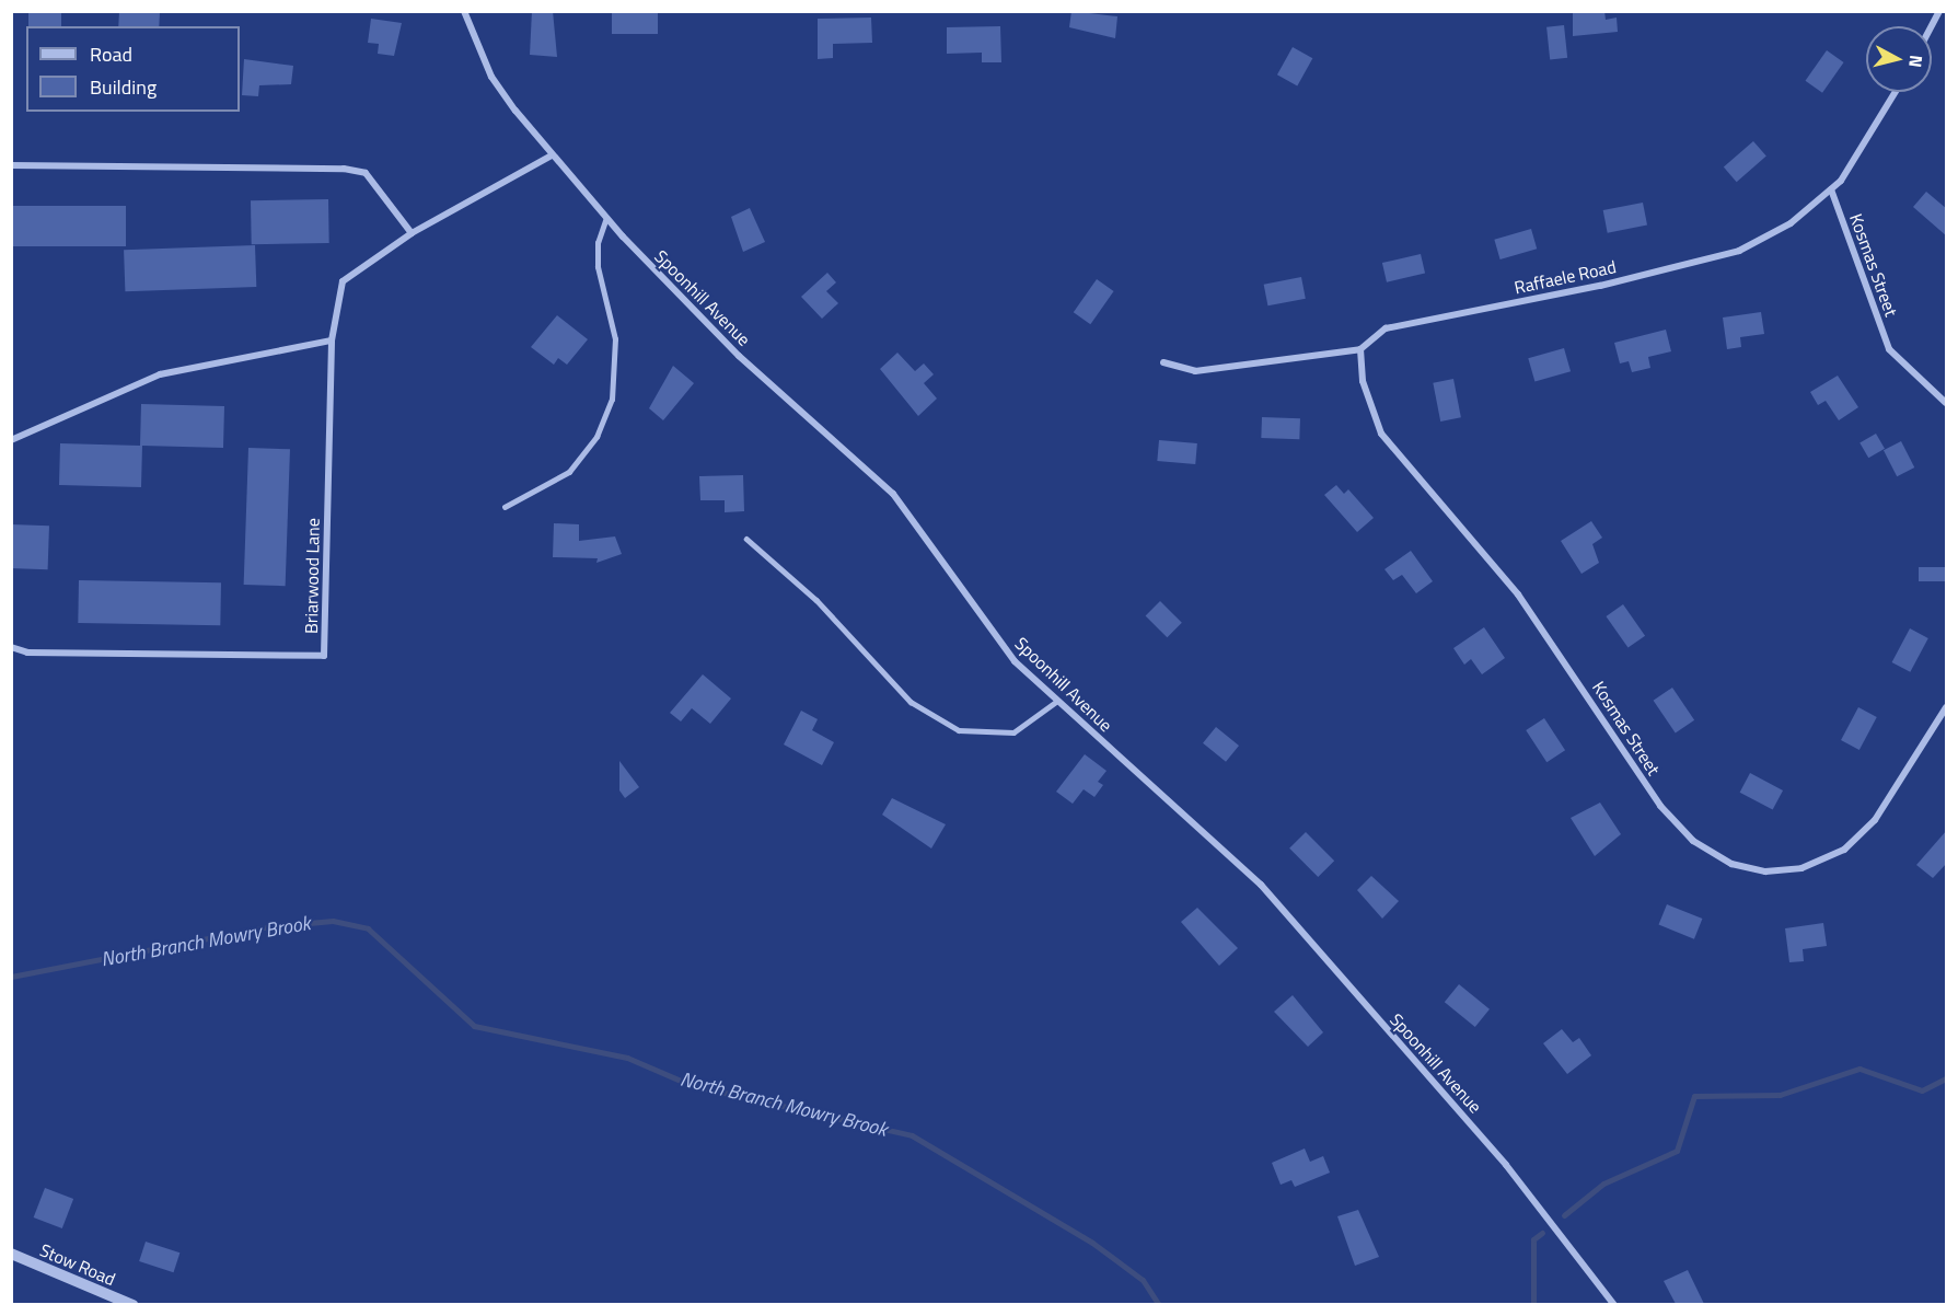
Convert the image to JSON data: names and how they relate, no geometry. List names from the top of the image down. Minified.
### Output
{"streets":{"street":["Kosmas Street","Raffaele Road","Spoonhill Avenue","Briarwood Lane","Stow Road"]},"crossings":[["Kosmas Street","Raffaele Road"],["Spoonhill Avenue","Briarwood Lane"]],"water":["North Branch Mowry Brook"],"legend":["Road","Building"],"north":"right"}
